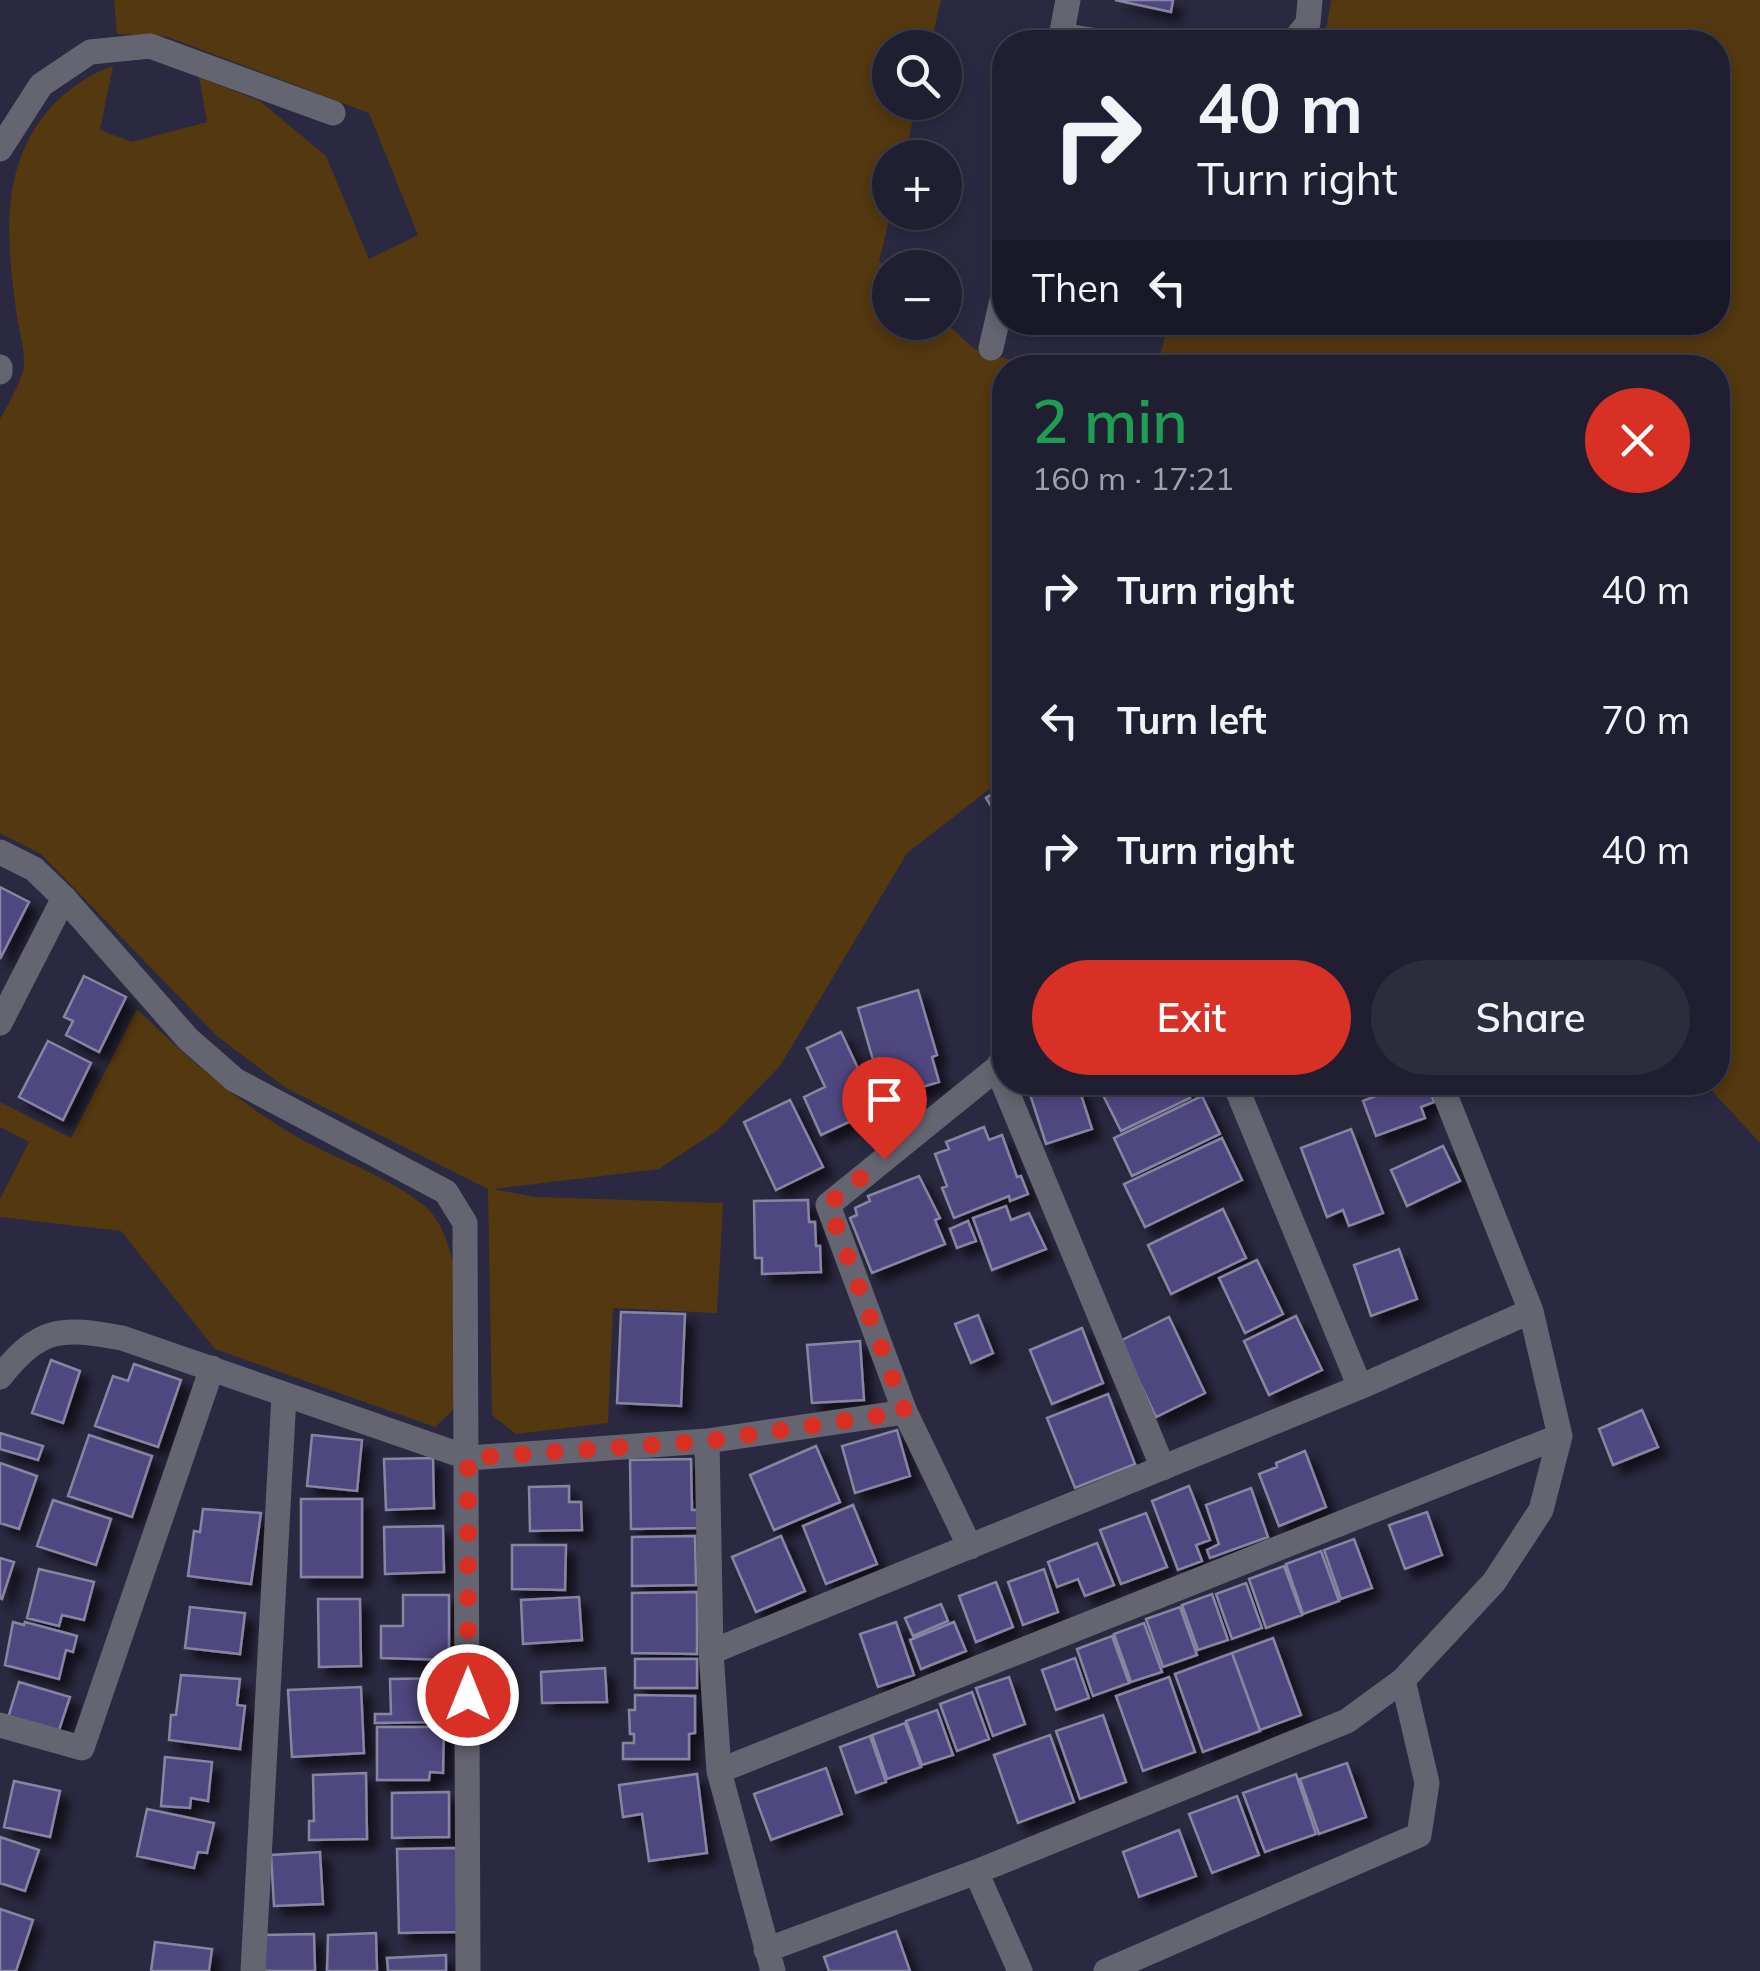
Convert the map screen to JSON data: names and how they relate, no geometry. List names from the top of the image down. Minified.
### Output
{"page":{"map_buttons":["+","−"],"turn":["40 m","Turn right"],"then":"Then","heading":["2 min","160 m · 17:21"],"list":[{"name":"Turn right","value":"40 m"},{"name":"Turn left","value":"70 m"},{"name":"Turn right","value":"40 m"}],"buttons":["Exit","Share"]}}
